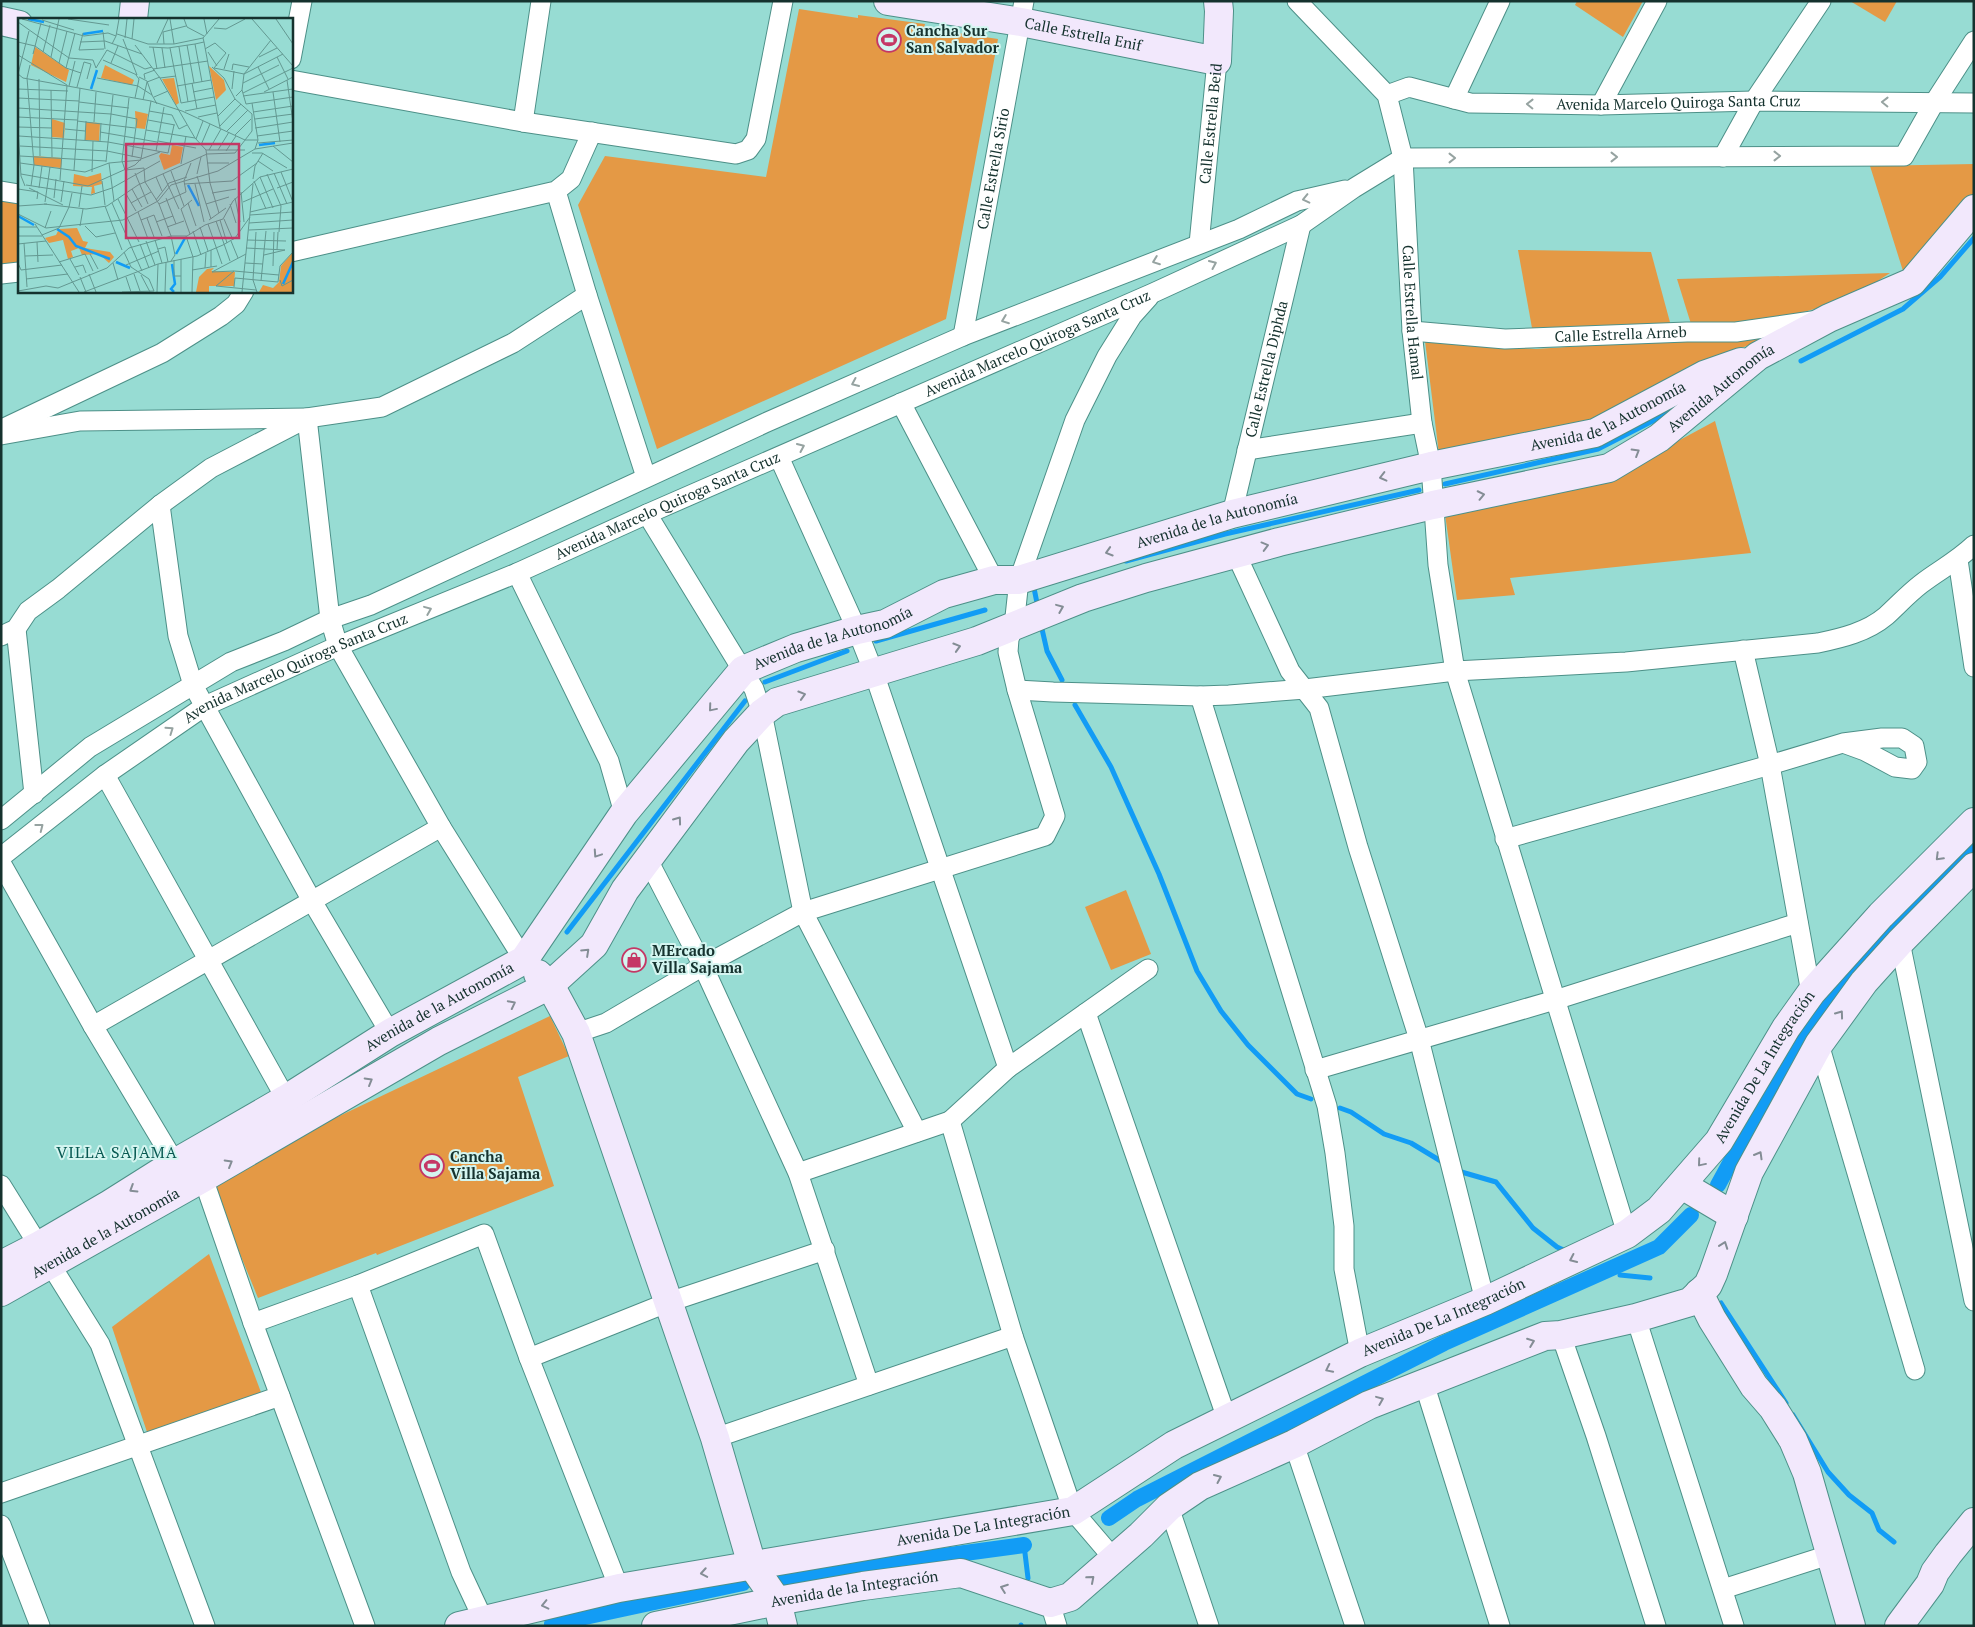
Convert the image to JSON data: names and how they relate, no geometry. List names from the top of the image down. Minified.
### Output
{"streets":{"street":["Calle Estrella Enif","Avenida Marcelo Quiroga Santa Cruz","Calle Estrella Beid","Calle Estrella Sirio","Calle Estrella Hamal","Calle Estrella Arneb","Calle Estrella Diphda","Avenida Autonomía","Avenida de la Autonomía","Avenida De La Integración","Avenida de la Integración"]},"crossings":[["Calle Estrella Enif","Calle Estrella Beid"],["Calle Estrella Enif","Calle Estrella Sirio"],["Avenida Marcelo Quiroga Santa Cruz","Calle Estrella Beid"],["Avenida Marcelo Quiroga Santa Cruz","Calle Estrella Sirio"],["Avenida Marcelo Quiroga Santa Cruz","Calle Estrella Hamal"],["Avenida Marcelo Quiroga Santa Cruz","Calle Estrella Diphda"],["Calle Estrella Hamal","Calle Estrella Arneb"],["Calle Estrella Hamal","Avenida Autonomía"],["Calle Estrella Hamal","Avenida de la Autonomía"],["Calle Estrella Hamal","Avenida De La Integración"],["Calle Estrella Arneb","Avenida Autonomía"],["Calle Estrella Diphda","Avenida de la Autonomía"],["Avenida Autonomía","Avenida de la Autonomía"]],"districts":["VILLA SAJAMA"],"places":{"sports":["Cancha Sur San Salvador","Cancha Villa Sajama"],"shop":["MErcado Villa Sajama"]}}
